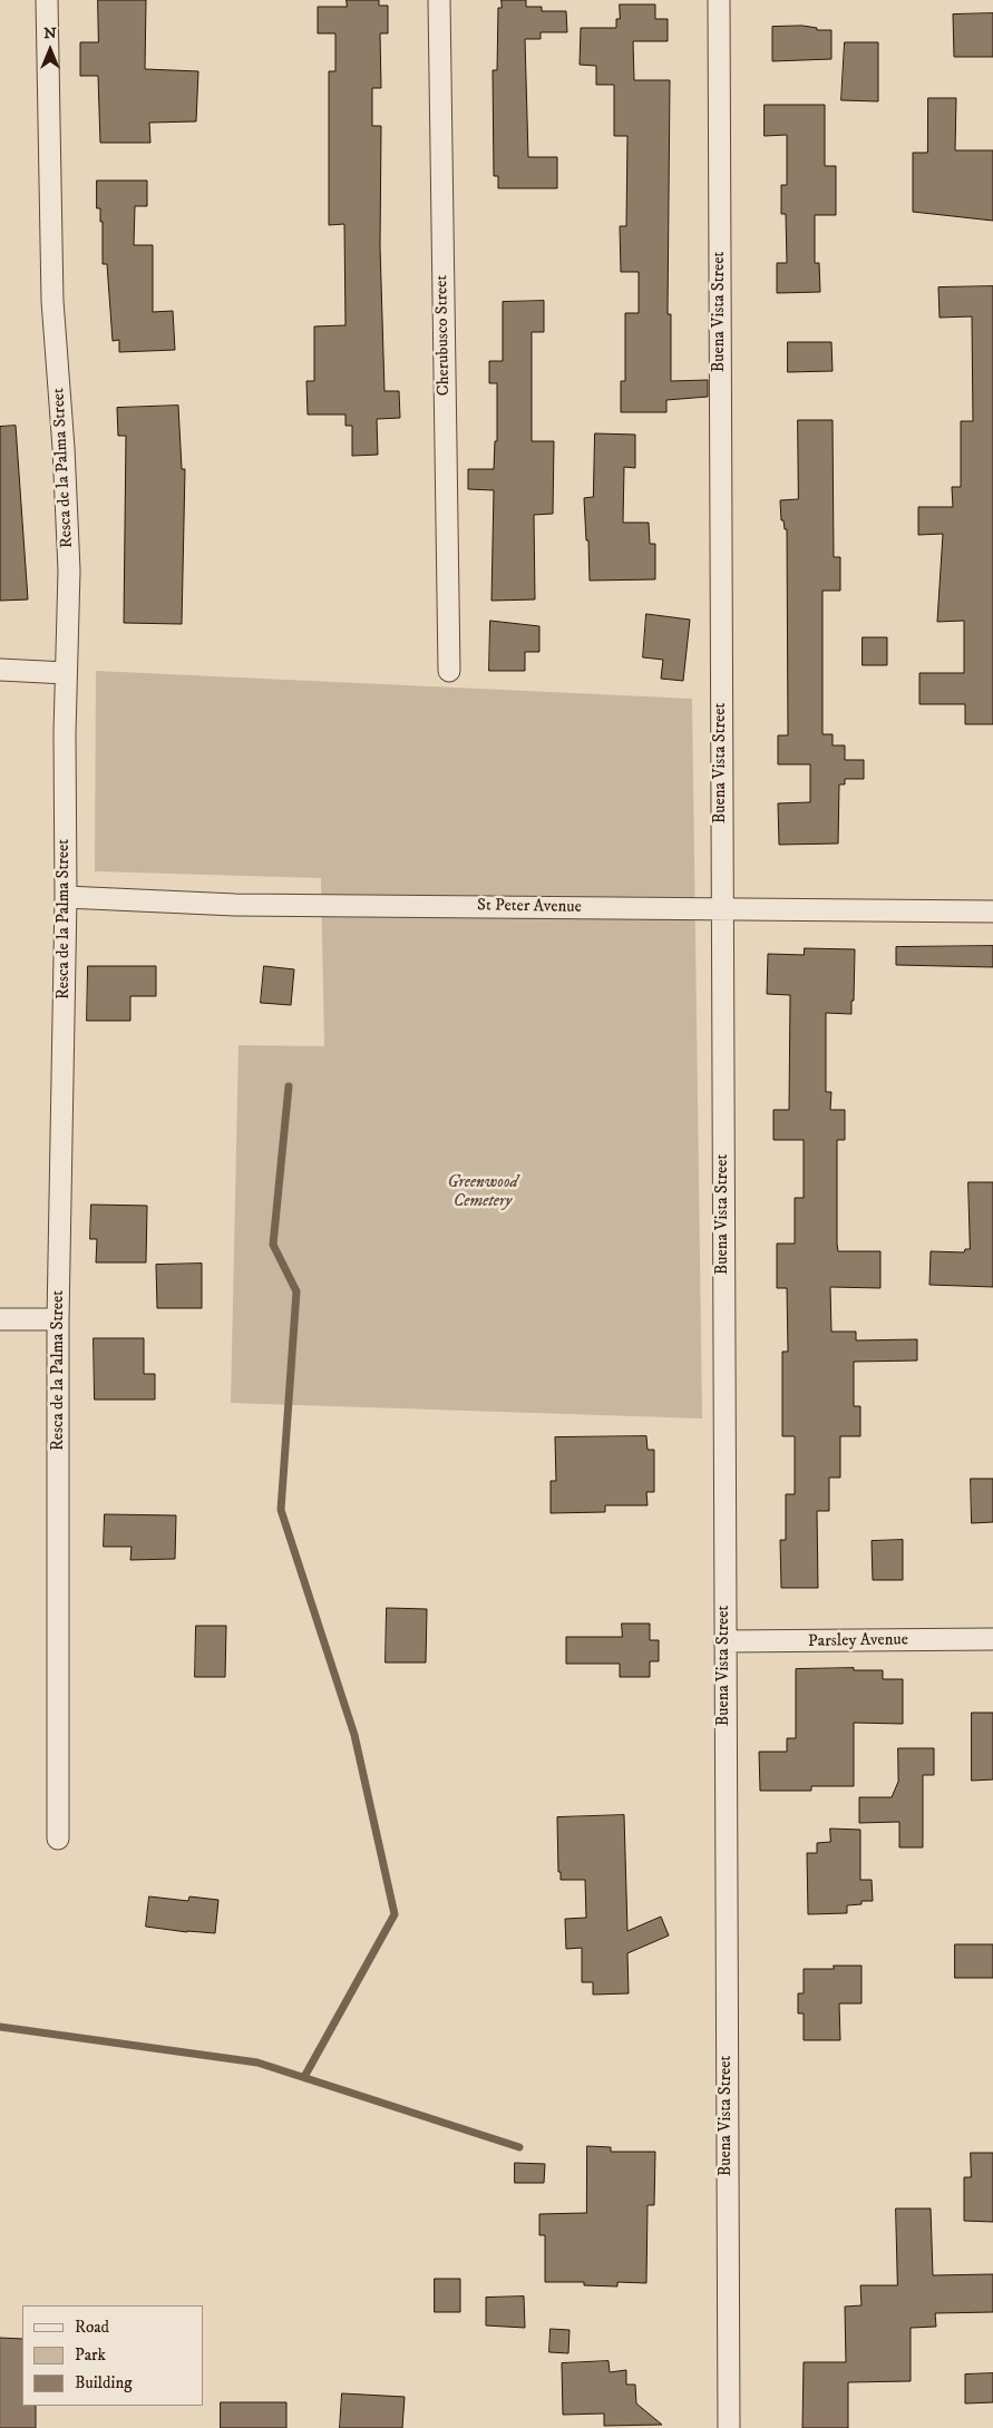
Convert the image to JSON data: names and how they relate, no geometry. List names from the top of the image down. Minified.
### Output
{"streets":{"street":["Buena Vista Street","Cherubusco Street","Resca de la Palma Street","St Peter Avenue","Parsley Avenue"]},"crossings":[["Buena Vista Street","St Peter Avenue"],["Buena Vista Street","Parsley Avenue"],["Resca de la Palma Street","St Peter Avenue"]],"parks":["Greenwood Cemetery"],"legend":["Road","Park","Building"],"north":"top"}
